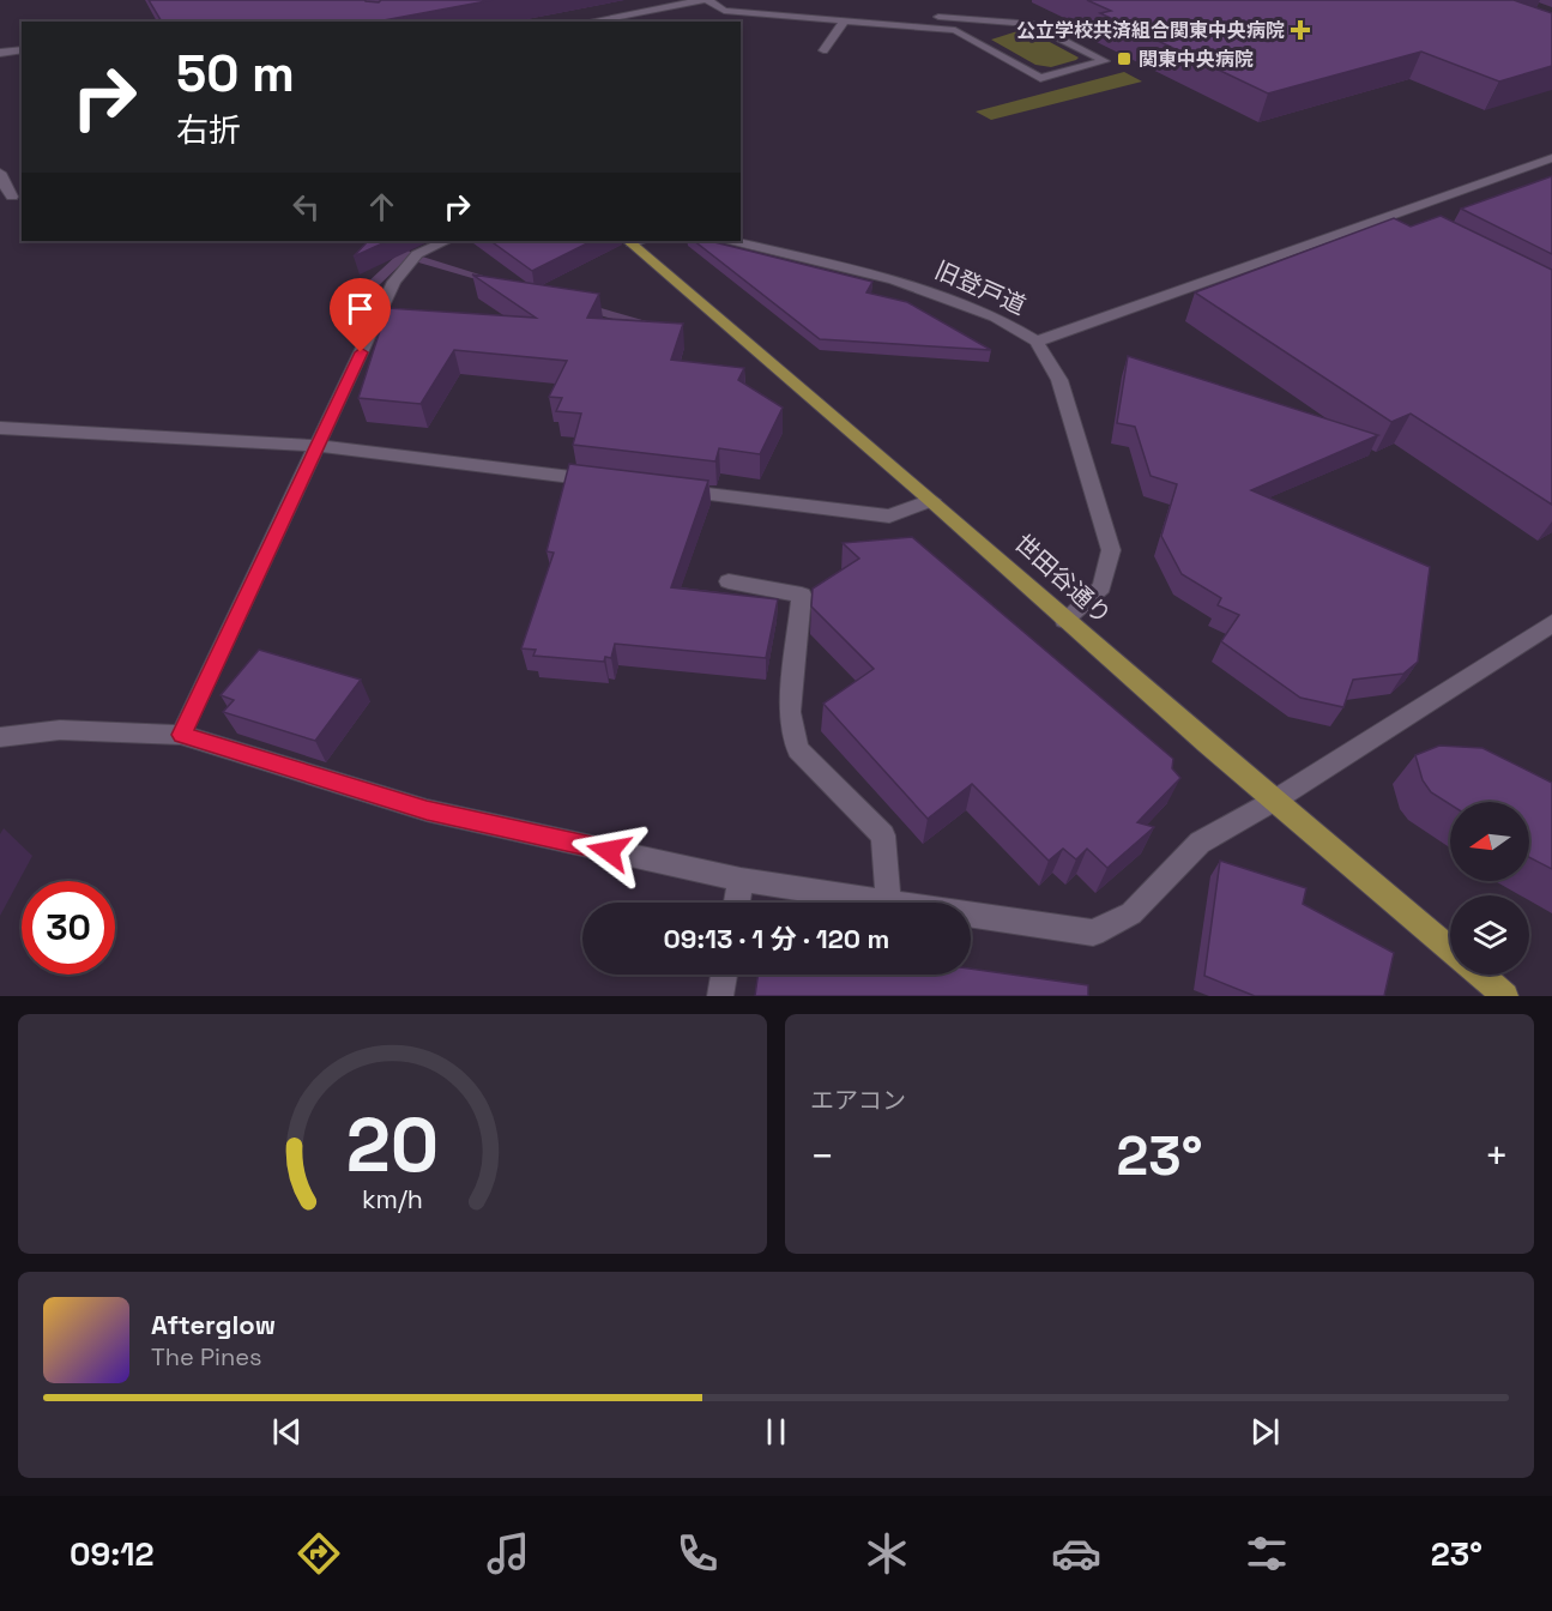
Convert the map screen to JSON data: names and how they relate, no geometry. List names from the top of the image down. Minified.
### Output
{"streets":{"main road":["世田谷通り"],"street":["旧登戸道"]},"crossings":[["旧登戸道","世田谷通り"]],"places":{"health":["公立学校共済組合関東中央病院"],"transit":["関東中央病院"]},"north":"left","page":{"turn":["50 m","右折"],"limit":"30","trip":"09:13 · 1 分 · 120 m","tile":"エアコン","heat":["−","23°","+"],"song":["Afterglow","The Pines"],"tabs":["09:12","23°"],"gauge":["20","km/h"]}}
